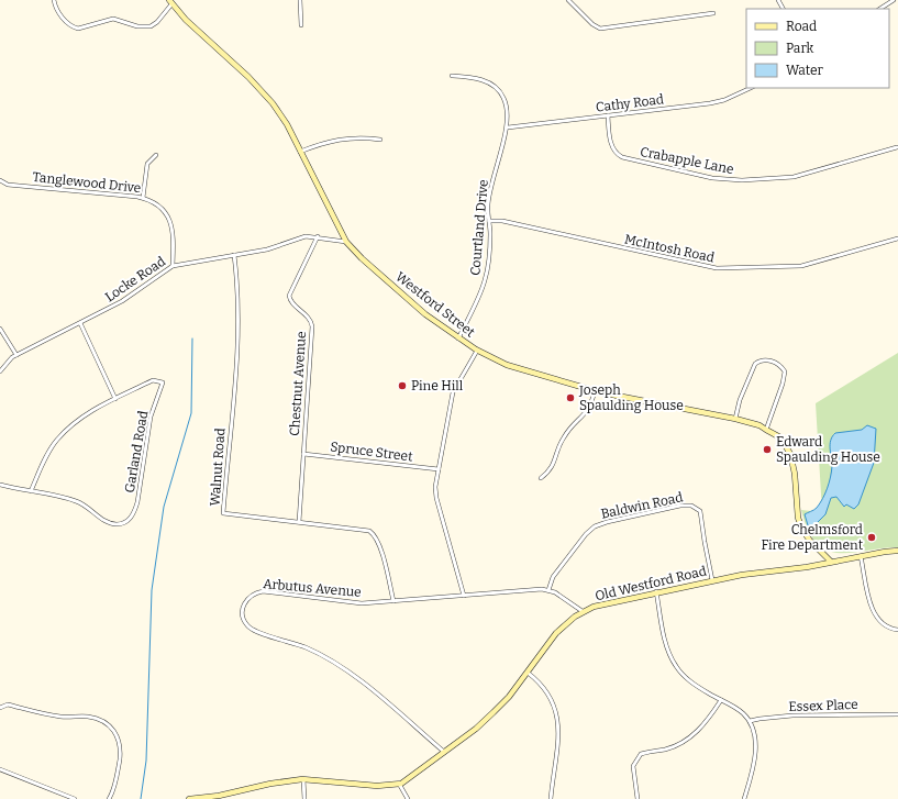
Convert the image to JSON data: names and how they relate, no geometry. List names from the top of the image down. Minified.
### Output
{"streets":{"main road":["Westford Street","Old Westford Road"],"street":["Cathy Road","Crabapple Lane","Tanglewood Drive","Courtland Drive","McIntosh Road","Locke Road","Chestnut Avenue","Garland Road","Spruce Street","Walnut Road","Baldwin Road","Arbutus Avenue","Essex Place"]},"crossings":[["Cathy Road","Crabapple Lane"],["Cathy Road","Courtland Drive"],["Tanglewood Drive","Locke Road"],["Courtland Drive","McIntosh Road"],["Courtland Drive","Westford Street"],["Locke Road","Westford Street"],["Locke Road","Chestnut Avenue"],["Locke Road","Walnut Road"],["Westford Street","Old Westford Road"],["Chestnut Avenue","Spruce Street"],["Chestnut Avenue","Walnut Road"],["Walnut Road","Arbutus Avenue"],["Baldwin Road","Old Westford Road"],["Baldwin Road","Arbutus Avenue"],["Old Westford Road","Arbutus Avenue"]],"places":["Pine Hill","Joseph Spaulding House","Edward Spaulding House","Chelmsford Fire Department"],"legend":["Road","Park","Water"]}
